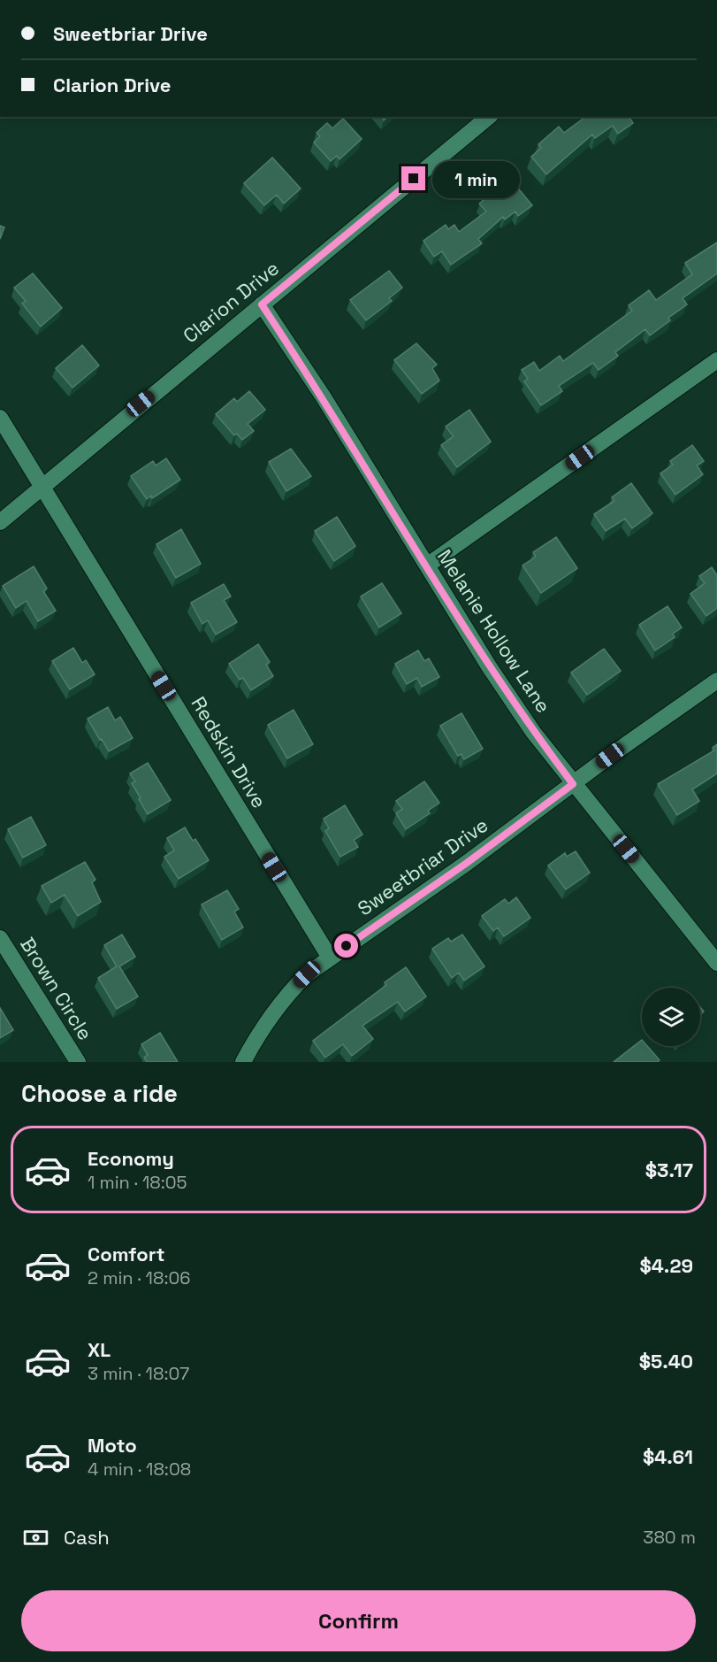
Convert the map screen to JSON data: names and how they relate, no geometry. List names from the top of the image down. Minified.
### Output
{"streets":{"street":["Clarion Drive","Melanie Hollow Lane","Redskin Drive","Sweetbriar Drive","Brown Circle"]},"crossings":[["Clarion Drive","Melanie Hollow Lane"],["Clarion Drive","Redskin Drive"],["Melanie Hollow Lane","Sweetbriar Drive"],["Redskin Drive","Sweetbriar Drive"]],"page":{"banner":["Sweetbriar Drive","Clarion Drive"],"bubble":"1 min","heading":"Choose a ride","list":[{"name":"Economy","note":"1 min · 18:05","value":"$3.17"},{"name":"Comfort","note":"2 min · 18:06","value":"$4.29"},{"name":"XL","note":"3 min · 18:07","value":"$5.40"},{"name":"Moto","note":"4 min · 18:08","value":"$4.61"}],"pay":["Cash","380 m"],"buttons":"Confirm"}}
